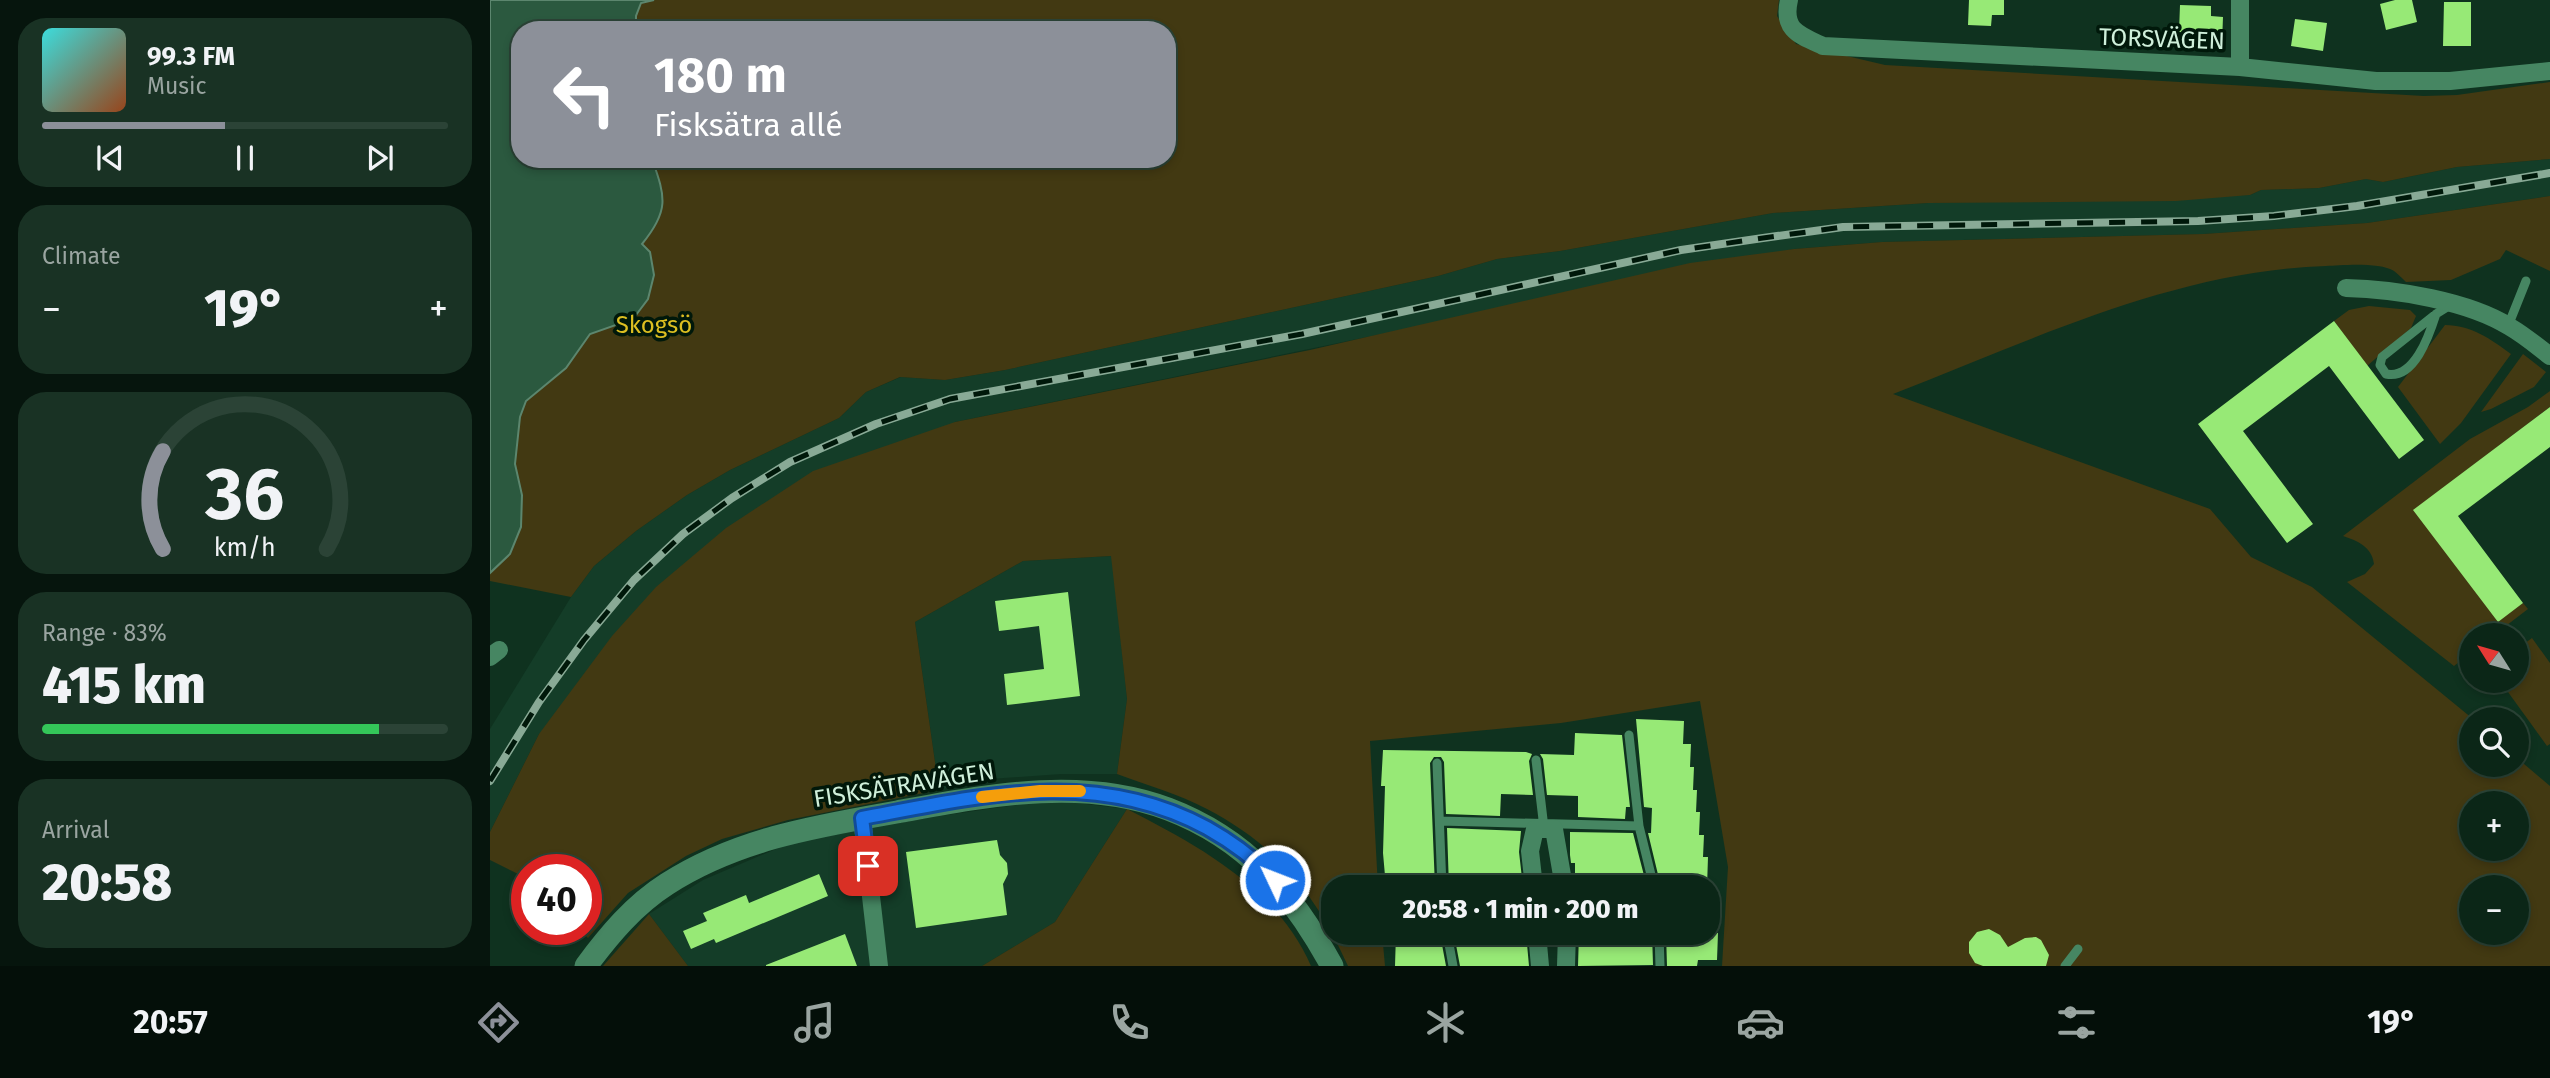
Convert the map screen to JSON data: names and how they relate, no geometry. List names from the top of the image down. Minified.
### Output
{"streets":{"street":["TORSVÄGEN","FISKSÄTRAVÄGEN"]},"parks":["Skogsö"],"north":"top left","page":{"turn":["180 m","Fisksätra allé"],"song":["99.3 FM","Music"],"tile":["Climate",["Range · 83%","415 km"],["Arrival","20:58"]],"heat":["−","19°","+"],"map_buttons":["+","−"],"limit":"40","trip":"20:58 · 1 min · 200 m","tabs":["20:57","19°"],"gauge":["36","km/h"]}}
